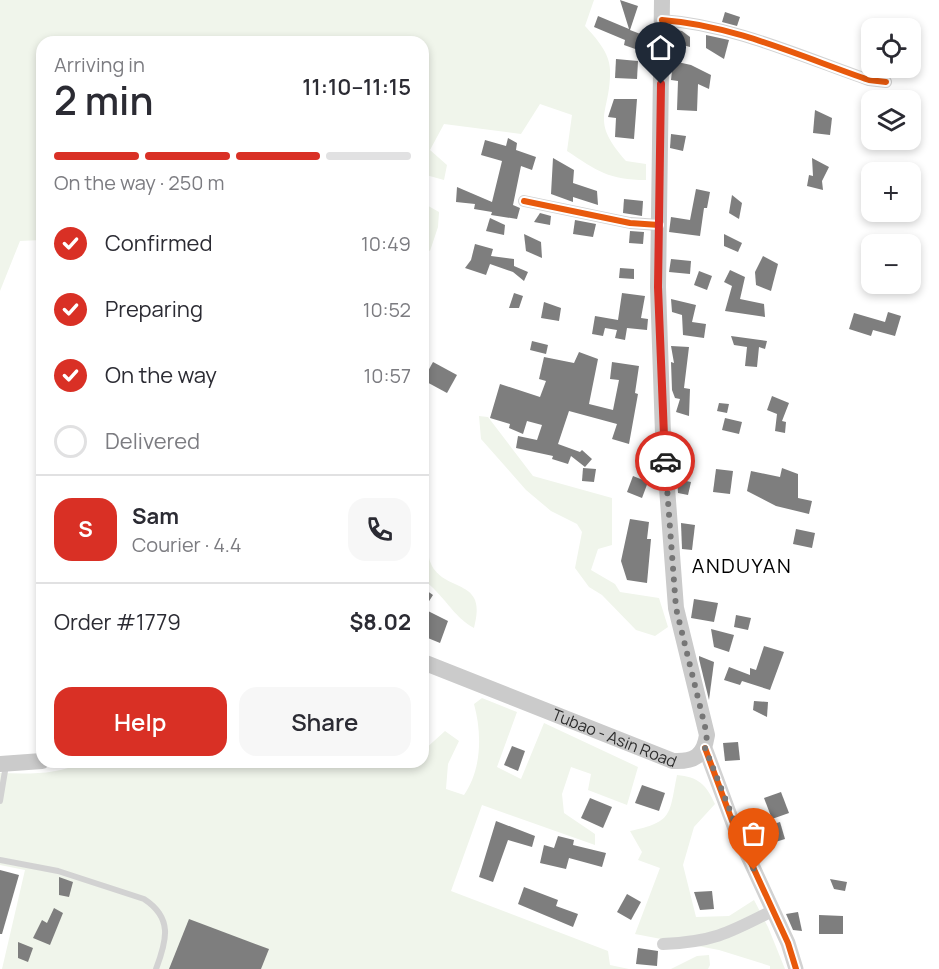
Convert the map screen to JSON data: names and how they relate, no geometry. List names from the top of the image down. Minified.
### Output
{"streets":{"main road":["Tubao - Asin Road"]},"districts":["ANDUYAN"],"page":{"map_buttons":["+","−"],"heading":["2 min","Arriving in","11:10–11:15"],"panel":["Sam","Courier · 4.4","Order #1779","$8.02"],"bar":"On the way · 250 m","list":[["Confirmed","10:49"],["Preparing","10:52"],["On the way","10:57"],"Delivered"],"round":"S","buttons":["Help","Share"]}}
